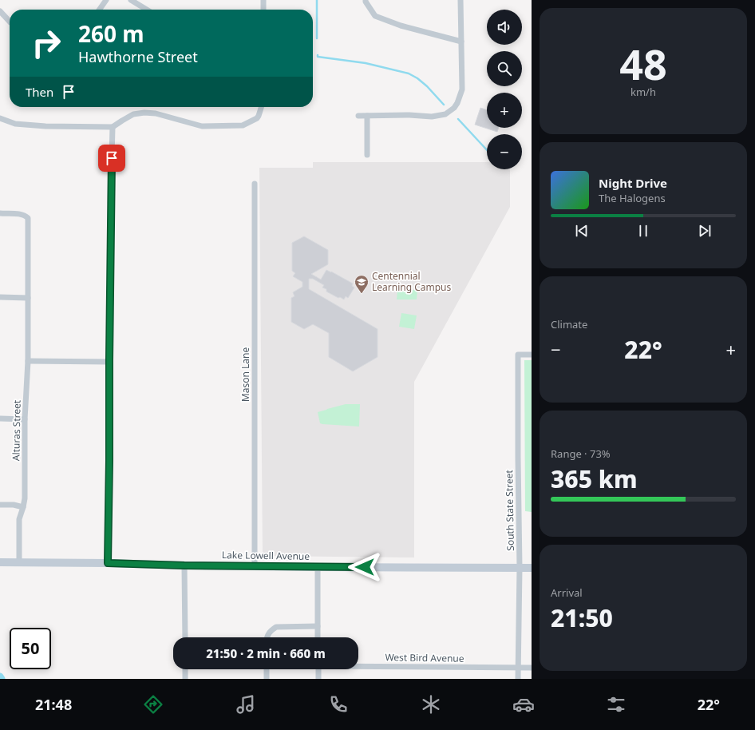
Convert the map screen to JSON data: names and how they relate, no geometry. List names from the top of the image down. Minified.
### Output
{"streets":{"main road":["Lake Lowell Avenue"],"street":["Mason Lane","Alturas Street","South State Street","West Bird Avenue"]},"crossings":[["Mason Lane","Lake Lowell Avenue"],["Alturas Street","Lake Lowell Avenue"],["South State Street","Lake Lowell Avenue"],["South State Street","West Bird Avenue"]],"places":{"school or university":["Centennial Learning Campus"]},"page":{"tile":[["48","km/h"],"Climate",["Range · 73%","365 km"],["Arrival","21:50"]],"map_buttons":["+","−"],"turn":["260 m","Hawthorne Street"],"then":"Then","song":["Night Drive","The Halogens"],"heat":["−","22°","+"],"limit":"50","trip":"21:50 · 2 min · 660 m","tabs":["21:48","22°"]}}
